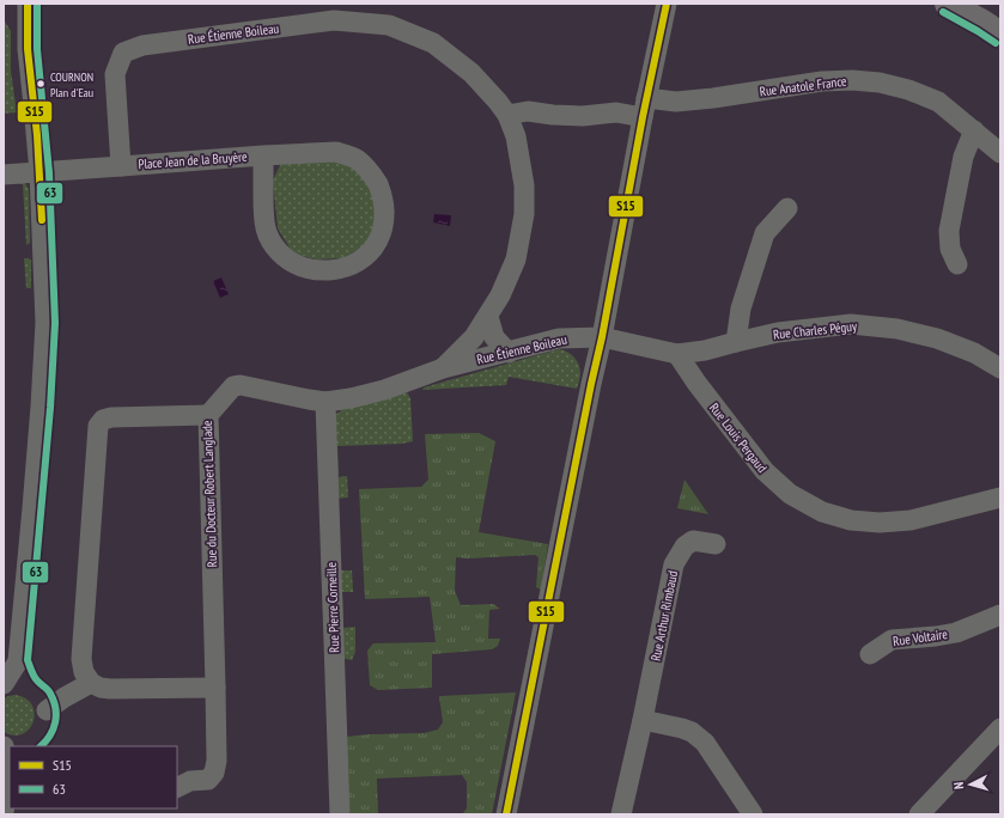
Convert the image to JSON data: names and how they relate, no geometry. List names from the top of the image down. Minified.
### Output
{"streets":{"street":["Rue Étienne Boileau","Rue Anatole France","Place Jean de la Bruyère","Rue Charles Péguy","Rue Louis Pergaud","Rue du Docteur Robert Langlade","Rue Pierre Corneille","Rue Arthur Rimbaud","Rue Voltaire"]},"crossings":[["Rue Étienne Boileau","Place Jean de la Bruyère"],["Rue Étienne Boileau","Rue du Docteur Robert Langlade"],["Rue Étienne Boileau","Rue Pierre Corneille"],["Rue Charles Péguy","Rue Louis Pergaud"]],"places":["COURNON Plan d'Eau"],"lines":["transit line S15","transit line 63"],"legend":["S15","63"],"north":"left"}
